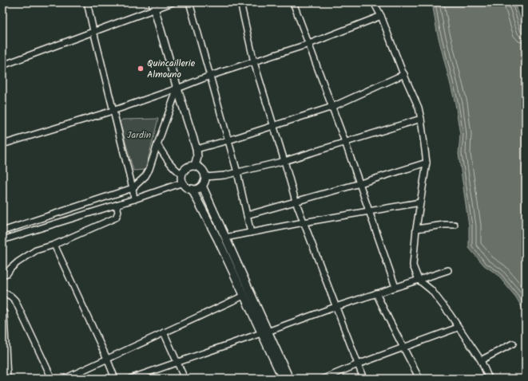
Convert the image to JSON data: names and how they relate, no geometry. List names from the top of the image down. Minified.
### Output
{"parks":["Jardin"],"places":["Quincaillerie Almouno"]}
